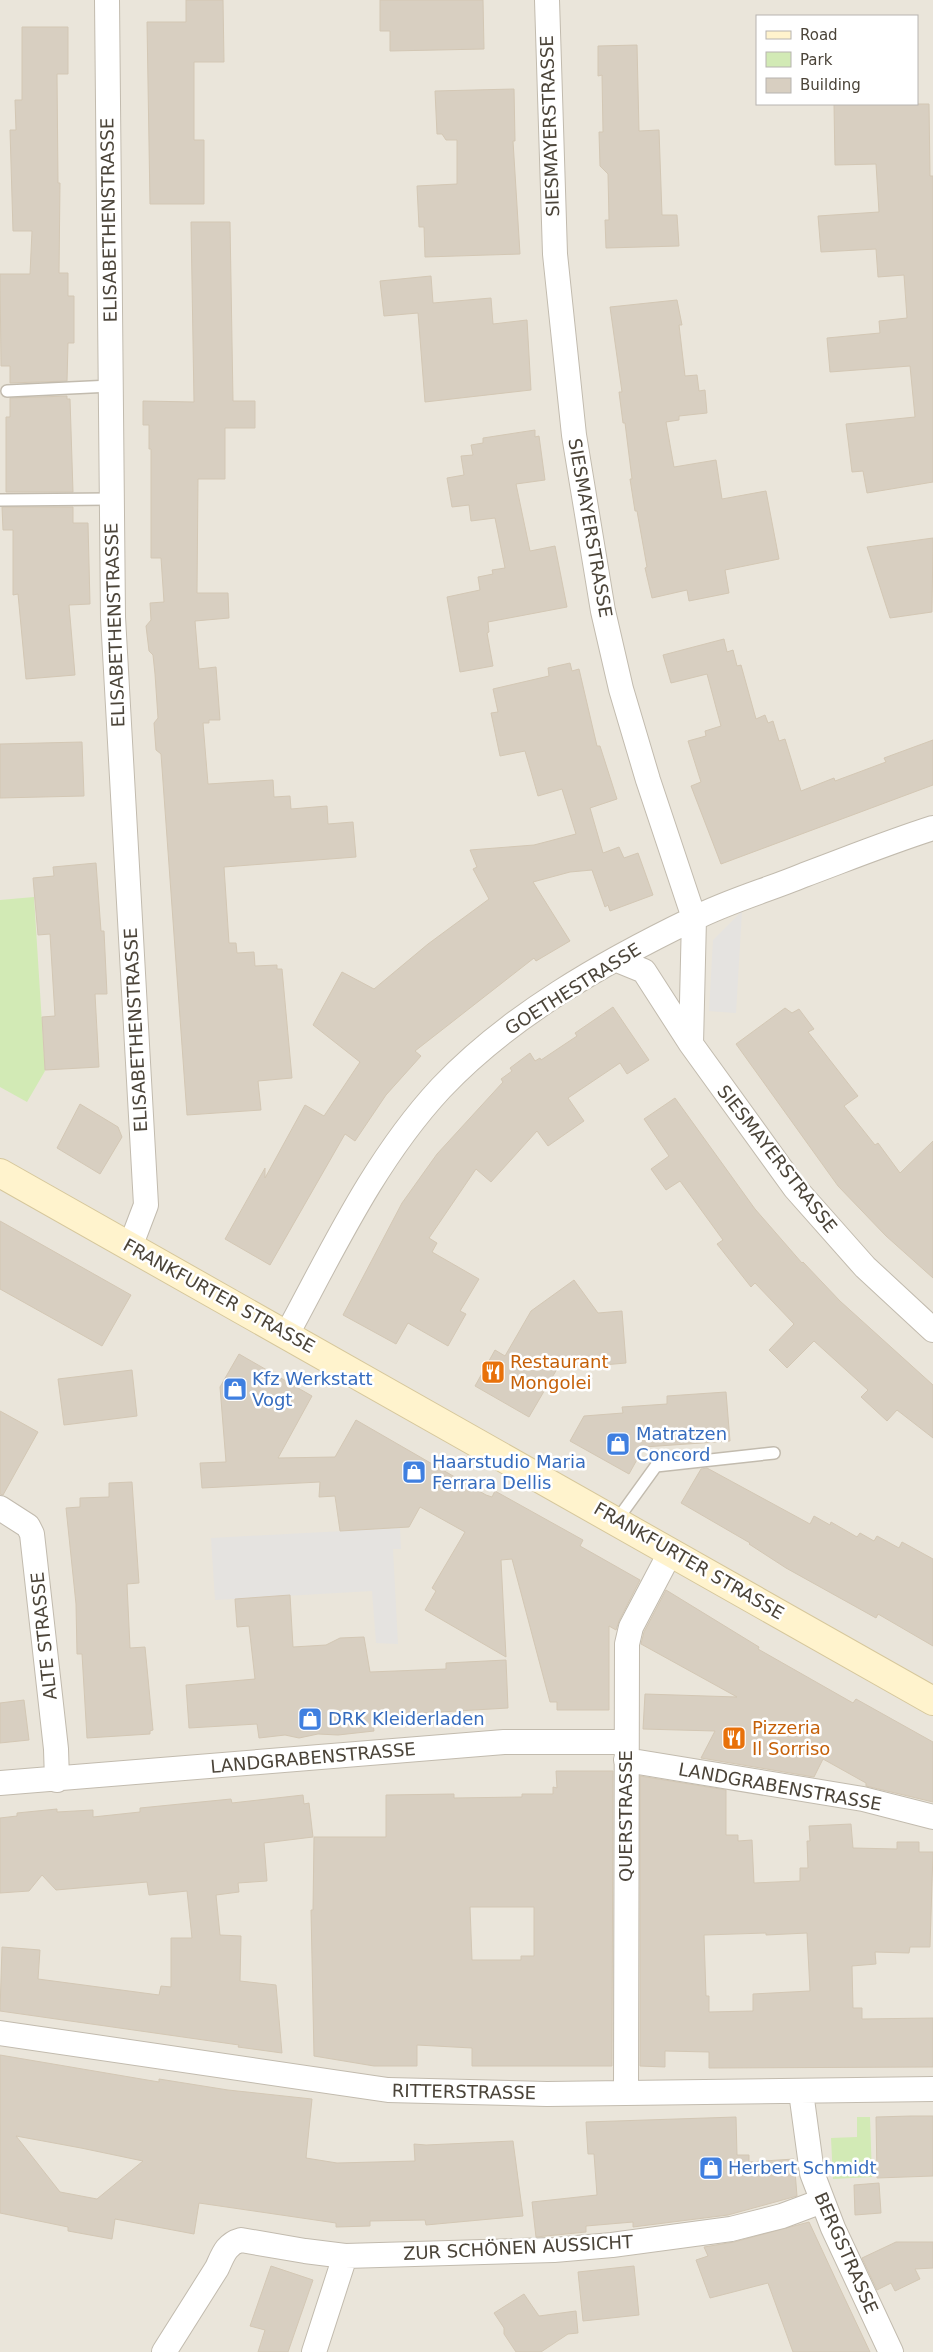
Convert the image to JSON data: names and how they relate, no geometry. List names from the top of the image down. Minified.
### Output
{"streets":{"main road":["FRANKFURTER STRASSE"],"street":["SIESMAYERSTRASSE","ELISABETHENSTRASSE","GOETHESTRASSE","ALTE STRASSE","LANDGRABENSTRASSE","QUERSTRASSE","RITTERSTRASSE","ZUR SCHÖNEN AUSSICHT","BERGSTRASSE"]},"crossings":[["SIESMAYERSTRASSE","GOETHESTRASSE"],["ELISABETHENSTRASSE","FRANKFURTER STRASSE"],["GOETHESTRASSE","FRANKFURTER STRASSE"],["FRANKFURTER STRASSE","QUERSTRASSE"],["ALTE STRASSE","LANDGRABENSTRASSE"],["LANDGRABENSTRASSE","QUERSTRASSE"],["QUERSTRASSE","RITTERSTRASSE"],["RITTERSTRASSE","BERGSTRASSE"],["ZUR SCHÖNEN AUSSICHT","BERGSTRASSE"]],"places":{"restaurant":["Restaurant Mongolei","Pizzeria Il Sorriso"],"shop":["Kfz Werkstatt Vogt","Matratzen Concord","Haarstudio Maria Ferrara Dellis","DRK Kleiderladen","Herbert Schmidt"]},"legend":["Road","Park","Building"]}
